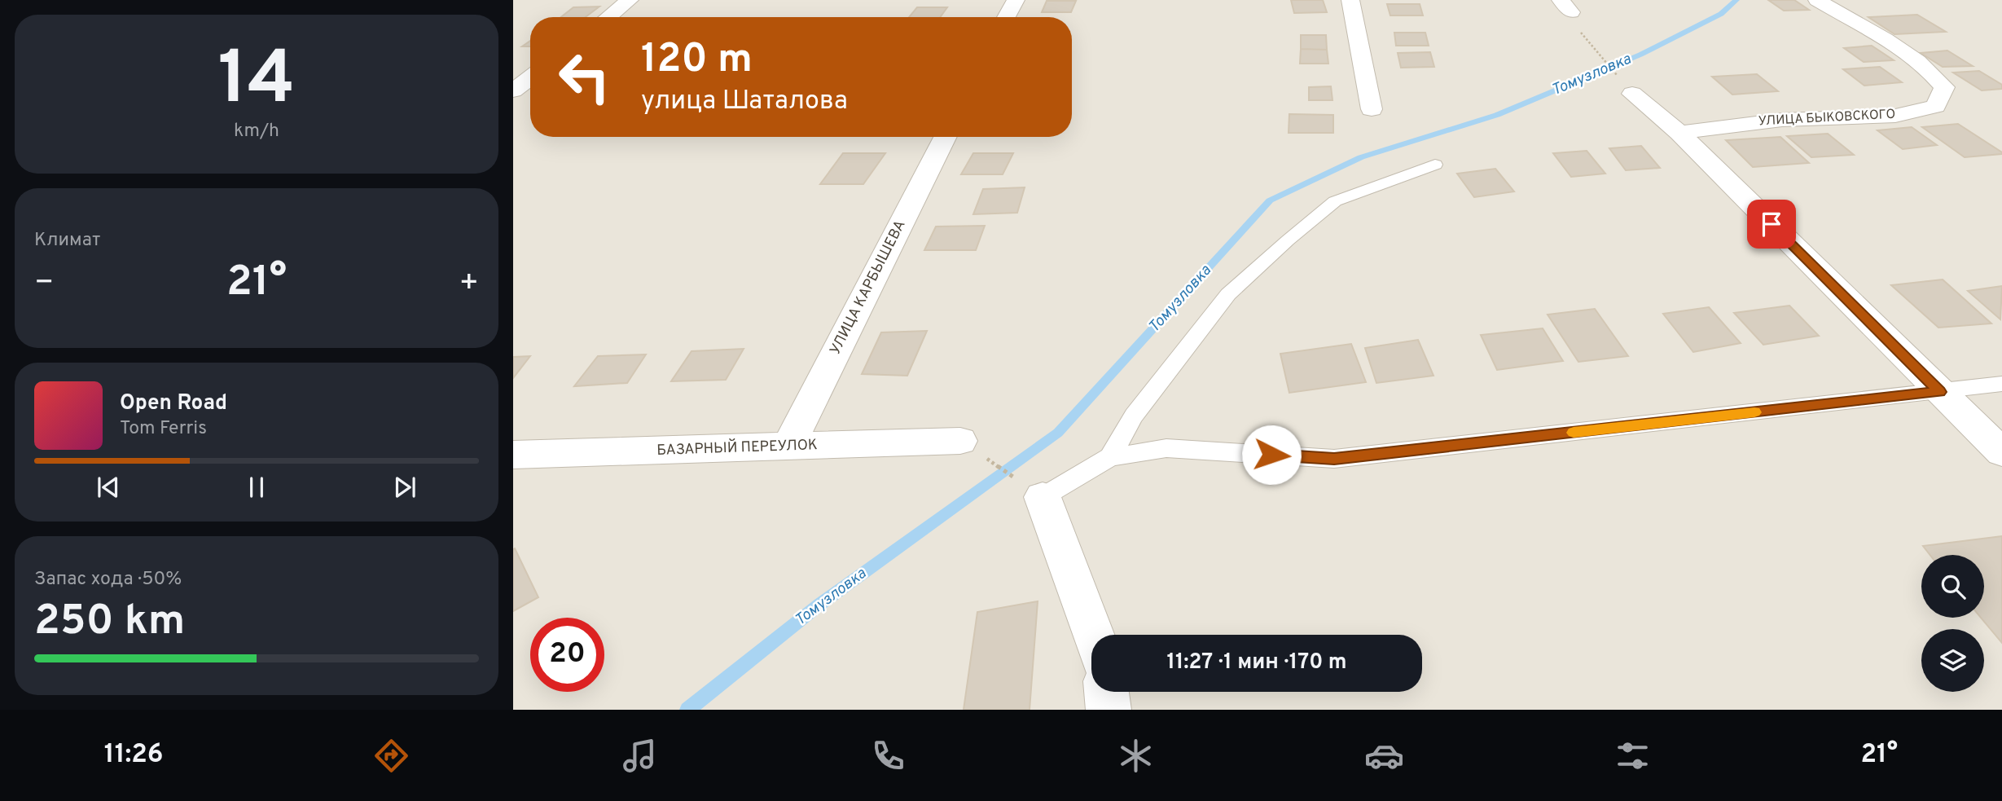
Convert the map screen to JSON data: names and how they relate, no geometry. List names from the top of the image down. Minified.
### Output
{"streets":{"street":["УЛИЦА БЫКОВСКОГО","УЛИЦА КАРБЫШЕВА","БАЗАРНЫЙ ПЕРЕУЛОК"]},"crossings":[["УЛИЦА КАРБЫШЕВА","БАЗАРНЫЙ ПЕРЕУЛОК"]],"water":["Томузловка"],"page":{"tile":[["14","km/h"],"Климат",["Запас хода · 50%","250 km"]],"turn":["120 m","улица Шаталова"],"heat":["−","21°","+"],"song":["Open Road","Tom Ferris"],"limit":"20","trip":"11:27 · 1 мин · 170 m","tabs":["11:26","21°"]}}
